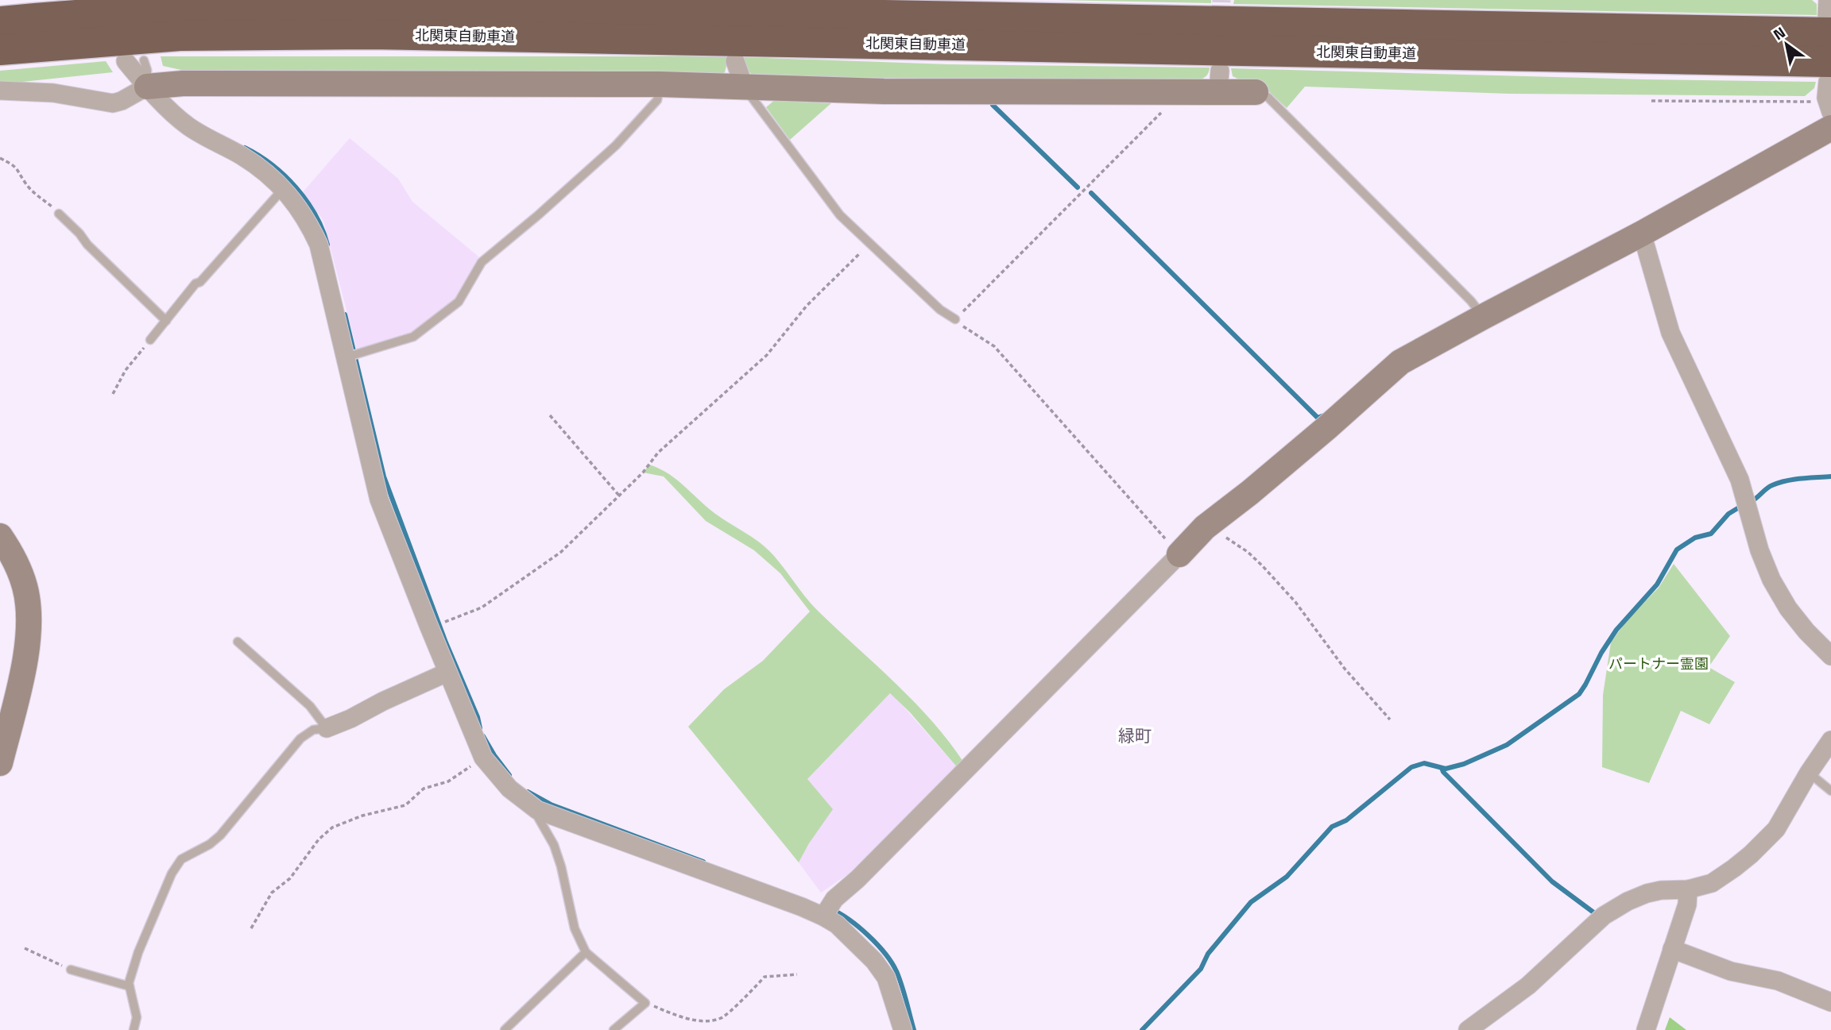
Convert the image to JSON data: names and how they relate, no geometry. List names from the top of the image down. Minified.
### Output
{"streets":{"highway":["北関東自動車道"]},"districts":["緑町"],"parks":["パートナー霊園"],"north":"top left"}
